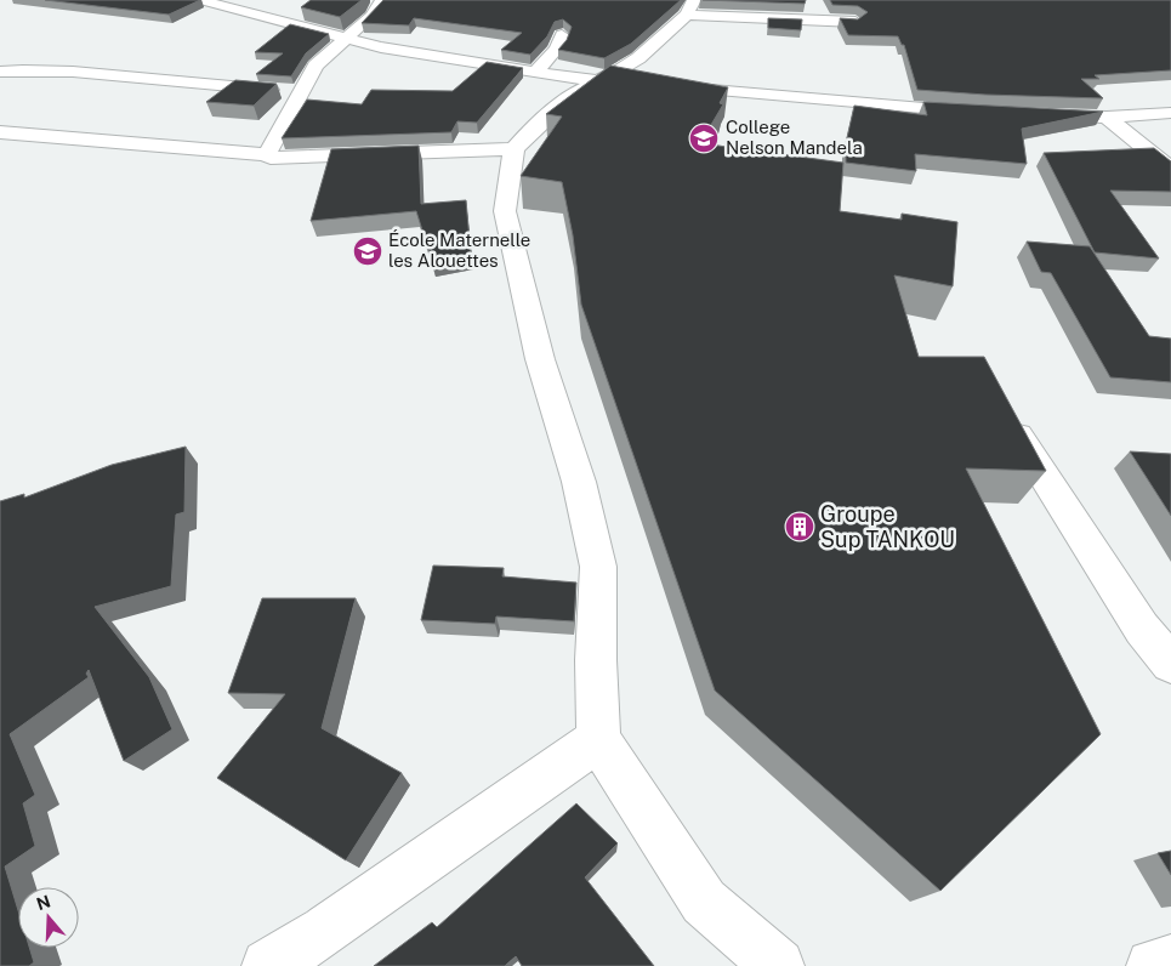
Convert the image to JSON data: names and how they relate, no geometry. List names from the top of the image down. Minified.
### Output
{"places":{"school or university":["College Nelson Mandela","École Maternelle les Alouettes"],"building":["Groupe Sup TANKOU"]},"north":"top"}
